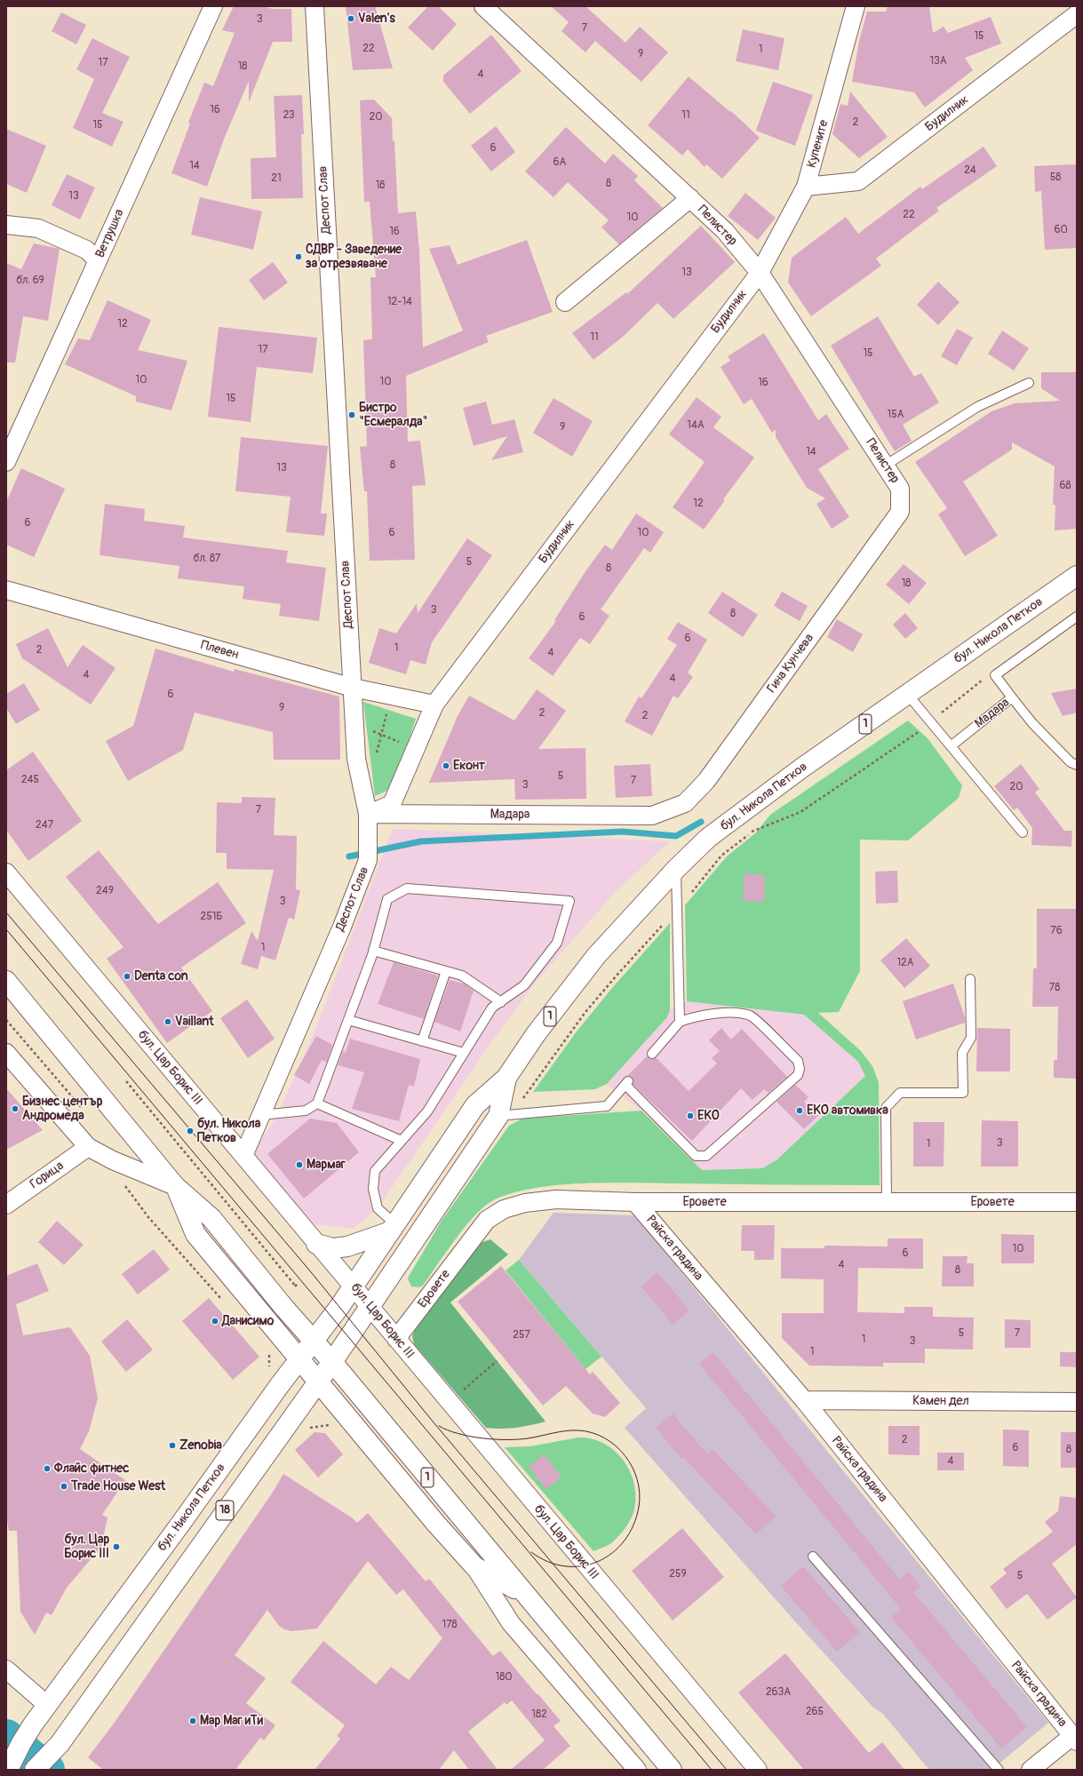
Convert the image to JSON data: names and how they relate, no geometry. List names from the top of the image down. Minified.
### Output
{"streets":{"main road":["бул. Никола Петков","1","18"],"street":["Будилник","Купените","Деспот Слав","Пелистер","Ветрушка","Плевен","Гина Кунчева","Мадара","бул. Цар Борис III","Горица","Еровете","Райска градина","Камен дел"]},"crossings":[["Будилник","Купените"],["Будилник","Деспот Слав"],["Будилник","Пелистер"],["Будилник","Плевен"],["Будилник","Мадара"],["Купените","Пелистер"],["Деспот Слав","Плевен"],["Деспот Слав","Мадара"],["Деспот Слав","бул. Цар Борис III"],["Пелистер","Гина Кунчева"],["бул. Никола Петков","1"],["бул. Никола Петков","бул. Цар Борис III"],["Гина Кунчева","Мадара"],["бул. Цар Борис III","Еровете"],["Еровете","Райска градина"],["Райска градина","Камен дел"]],"places":["Valen's","СДВР - Заведение за отрезвяване","Бистро \"Есмералда\"","Еконт","Denta con","Vaillant","Бизнес център Андромеда","EKO автомивка","EKO","бул. Никола Петков","Мармаг","Данисимо","Zenobia","Флайс фитнес","Trade House West","бул. Цар Борис ІІІ","Мар Маг иТи"],"house_numbers":["3","7","15","22","1","9","13А","17","18","4","16","23","11","20","2","15","6","6А","14","24","58","21","8","18","13","22","10","60","16","13","бл. 69","12-14","12","11","17","15","10","10","16","15","15А","14А","9","14","8","13","68","12","6","6","10","бл. 87","5","8","18","3","8","6","6","1","2","4","4","4","6","9","2","2","5","245","7","3","20","7","247","249","3","251Б","76","1","12А","78","3","1","10","6","4","8","5","7","257","1","3","1","2","6","8","4","259","5","178","180","263А","265","182"]}
